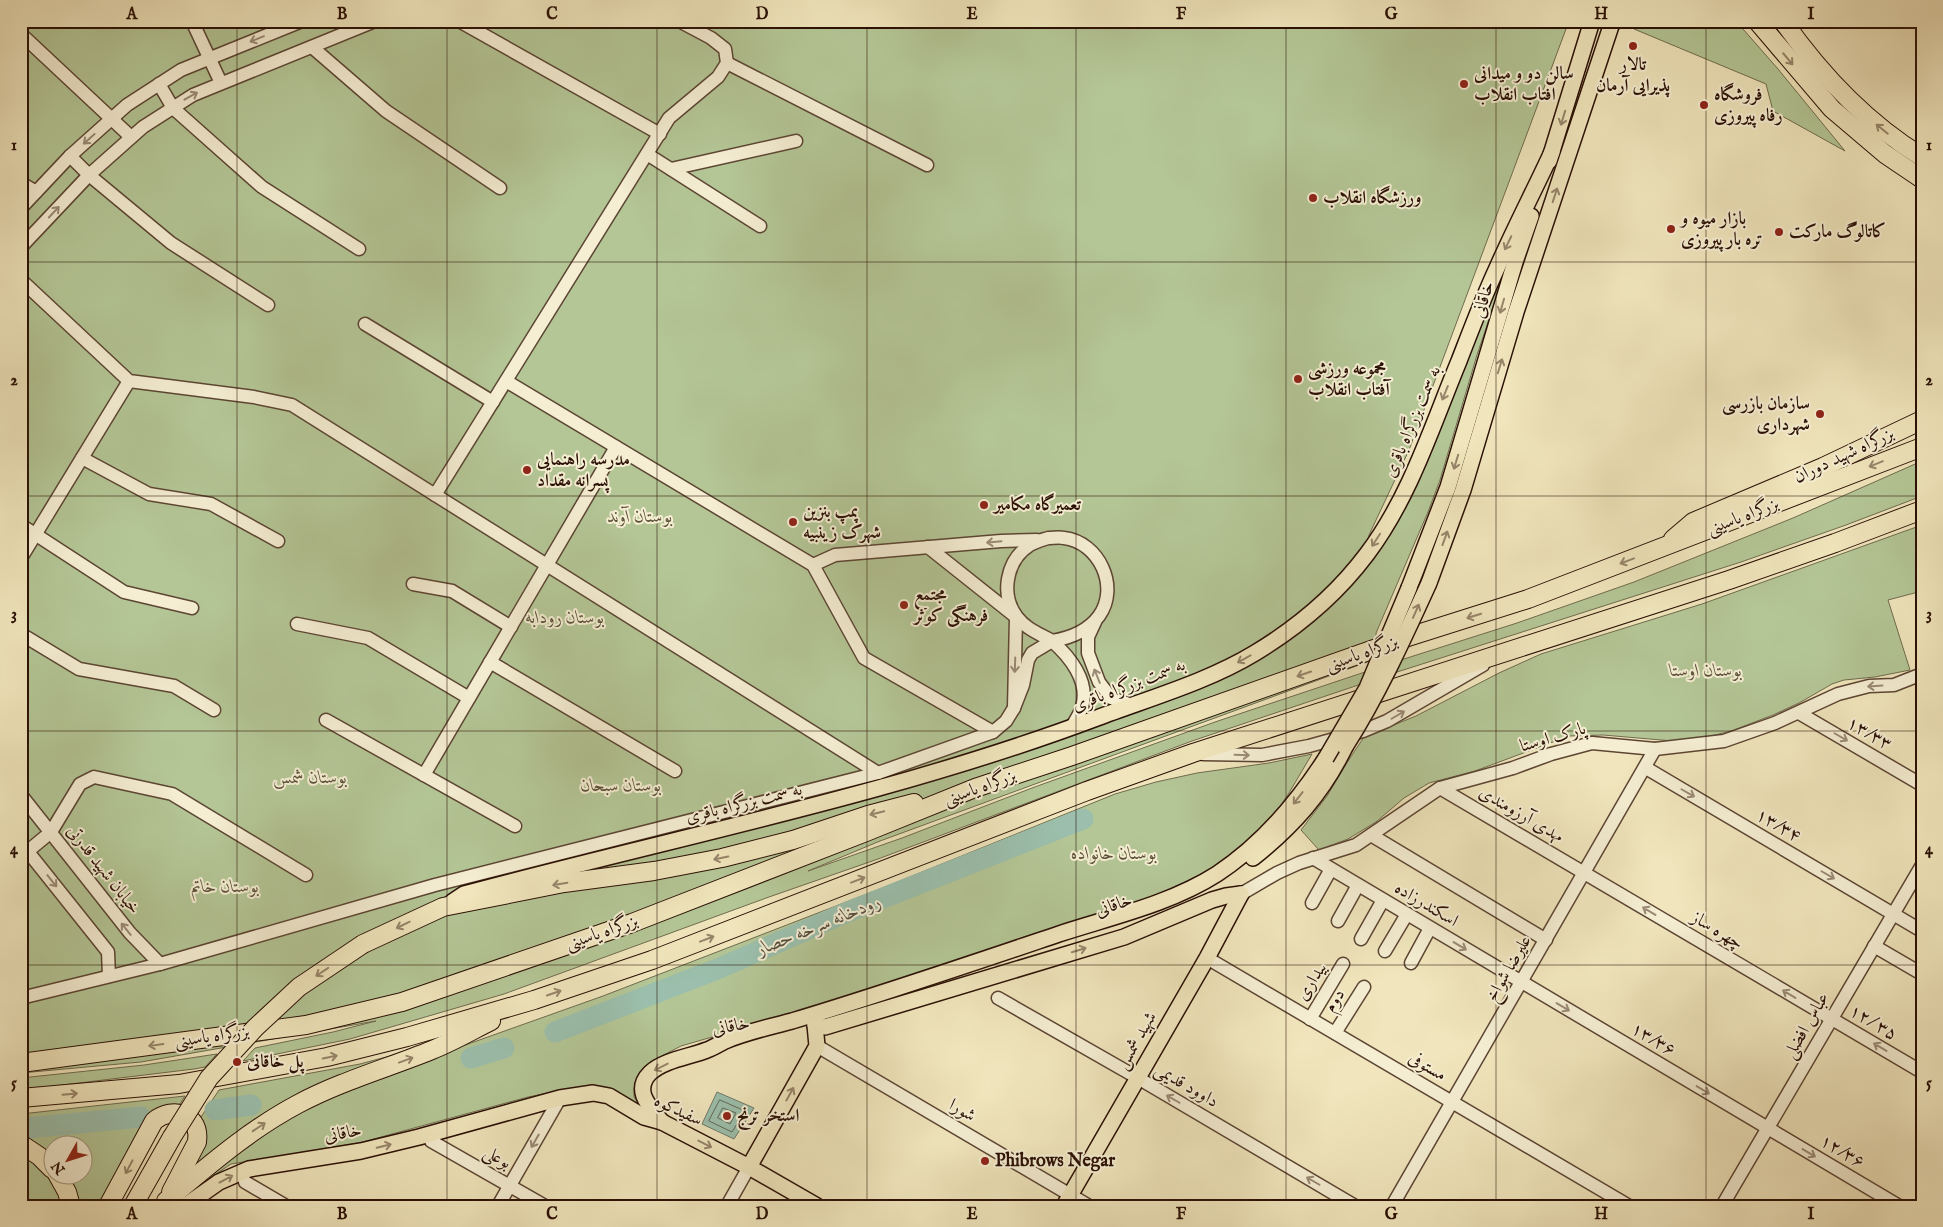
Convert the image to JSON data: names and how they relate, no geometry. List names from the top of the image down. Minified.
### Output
{"streets":{"highway":["بزرگراه شهید دوران","بزرگراه یاسینی"],"main road":["خاقانی","به سمت بزرگراه باقری","شهید شمس","سفیدکوه"],"street":["۱۳/۳۳","پارک اوستا","مهدی آرزومندی","۱۳/۳۴","خیابان شهید قدرتی","اسکندرزاده","چهره ساز","علیرضا شواخ","بیداری","دوم","۱۲/ ۳۵","عباس افضلی","۱۳/۳۶","مستوفی","داوود قدیمی","شورا","۱۲/۳۶","بوعلی"]},"crossings":[["خاقانی","به سمت بزرگراه باقری"],["خاقانی","سفیدکوه"],["بزرگراه شهید دوران","بزرگراه یاسینی"],["۱۳/۳۳","پارک اوستا"],["پارک اوستا","مهدی آرزومندی"],["پارک اوستا","اسکندرزاده"],["پارک اوستا","علیرضا شواخ"],["پارک اوستا","شهید شمس"],["مهدی آرزومندی","چهره ساز"],["مهدی آرزومندی","علیرضا شواخ"],["۱۳/۳۴","علیرضا شواخ"],["۱۳/۳۴","عباس افضلی"],["اسکندرزاده","علیرضا شواخ"],["اسکندرزاده","۱۳/۳۶"],["چهره ساز","علیرضا شواخ"],["چهره ساز","۱۲/ ۳۵"],["چهره ساز","عباس افضلی"],["علیرضا شواخ","۱۳/۳۶"],["علیرضا شواخ","مستوفی"],["بیداری","مستوفی"],["دوم","مستوفی"],["۱۲/ ۳۵","عباس افضلی"],["عباس افضلی","۱۳/۳۶"],["عباس افضلی","۱۲/۳۶"],["۱۳/۳۶","۱۲/۳۶"],["شهید شمس","مستوفی"],["شهید شمس","داوود قدیمی"],["شهید شمس","شورا"]],"one_way":["به سمت بزرگراه باقری","۱۳/۳۳","۱۳/۳۴","چهره ساز","۱۳/۳۶","داوود قدیمی","سفیدکوه","۱۲/۳۶"],"water":["رودخانه سرخه حصار"],"parks":["بوستان آوند","بوستان رودابه","بوستان اوستا","بوستان شمس","بوستان سبحان","بوستان خانواده","بوستان خاتم"],"places":["تالار پذیرایی آرمان","سالن دو و میدانی افتاب انقلاب","فروشگاه رفاه پیروزی","ورزشگاه انقلاب","بازار میوه و تره بار پیروزی","کاتالوگ مارکت","مجموعه ورزشی آفتاب انقلاب","سازمان بازرسی شهرداری","مدرسه راهنمایی پسرانه مقداد","تعمیرگاه مکامیر","پمپ بنزین شهرک زینبیه","مجتمع فرهنگی کوثر","پل خاقانی","استخر ترنج","Phibrows Negar"],"north":"bottom left","grid":{"columns":["A","B","C","D","E","F","G","H","I"],"rows":["1","2","3","4","5"]}}
